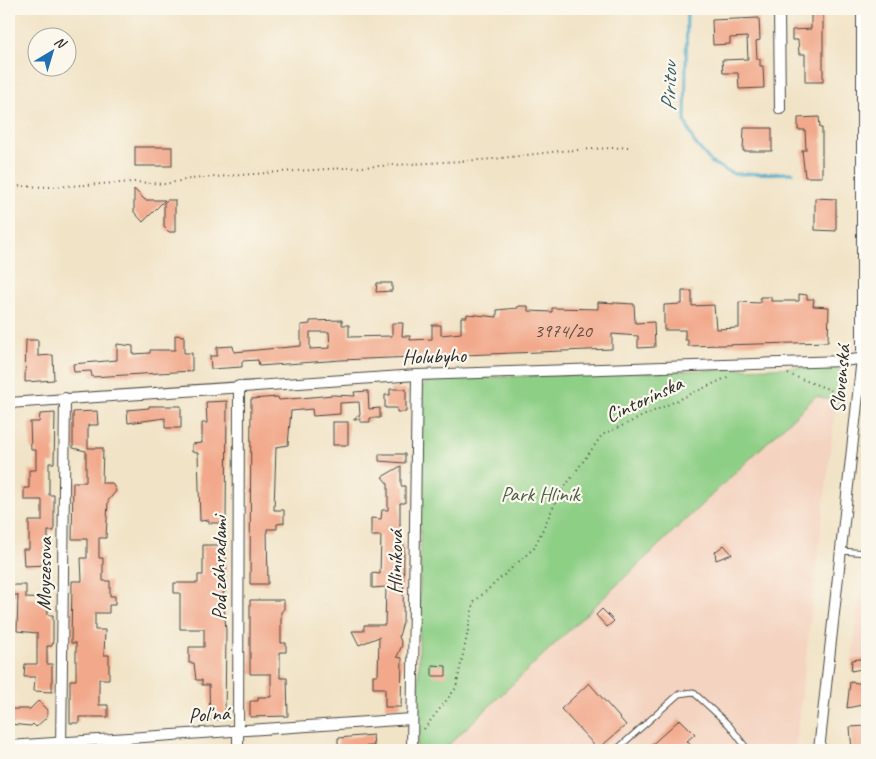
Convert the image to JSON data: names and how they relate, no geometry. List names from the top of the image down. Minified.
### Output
{"streets":{"street":["Holubyho","Slovenská","Hliníková","Pod záhradami","Moyzesova","Poľná"],"path":["Cintorínska"]},"crossings":[["Holubyho","Slovenská"],["Holubyho","Hliníková"],["Holubyho","Pod záhradami"],["Holubyho","Moyzesova"],["Hliníková","Poľná"],["Pod záhradami","Poľná"],["Moyzesova","Poľná"]],"water":["Piritov"],"parks":["Park Hliník"],"house_numbers":["3974/20"],"north":"top right"}
